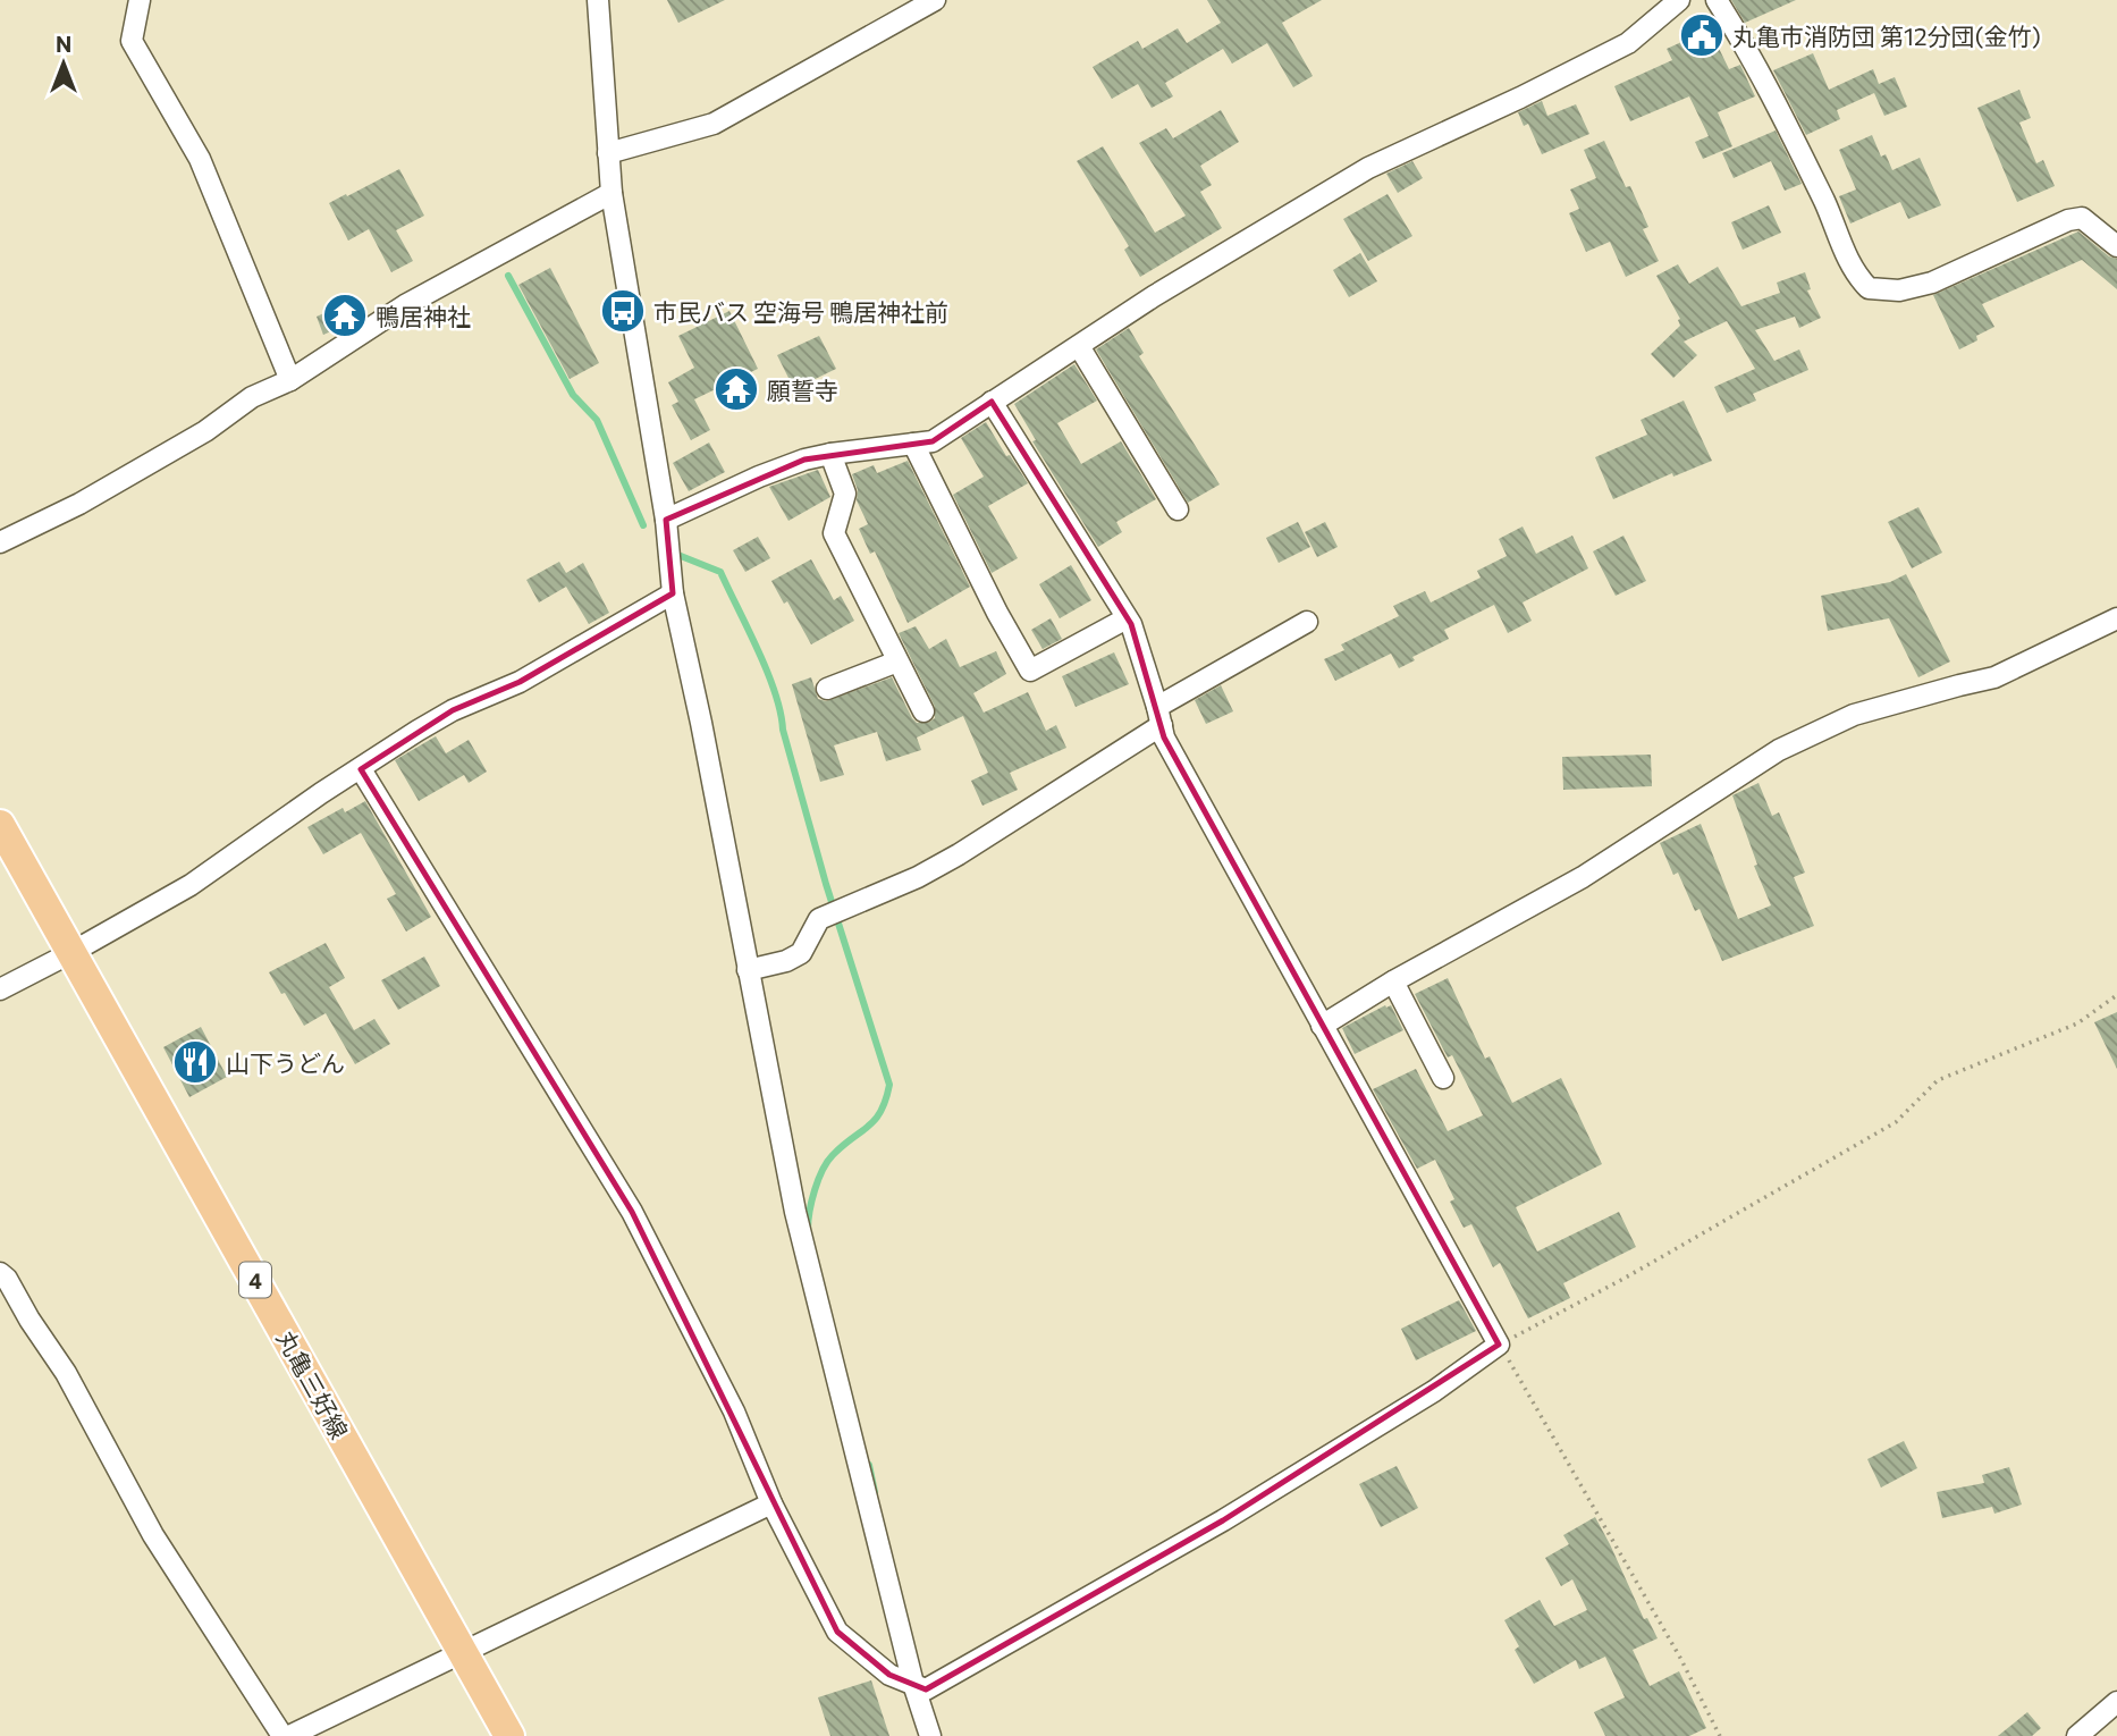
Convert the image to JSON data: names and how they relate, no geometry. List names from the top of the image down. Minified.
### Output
{"streets":{"main road":["4","丸亀三好線"]},"places":{"public building":["丸亀市消防団 第12分団(金竹)"],"bus stop":["市民バス 空海号 鴨居神社前"],"temple":["鴨居神社","願誓寺"],"restaurant":["山下うどん"]},"north":"top"}
